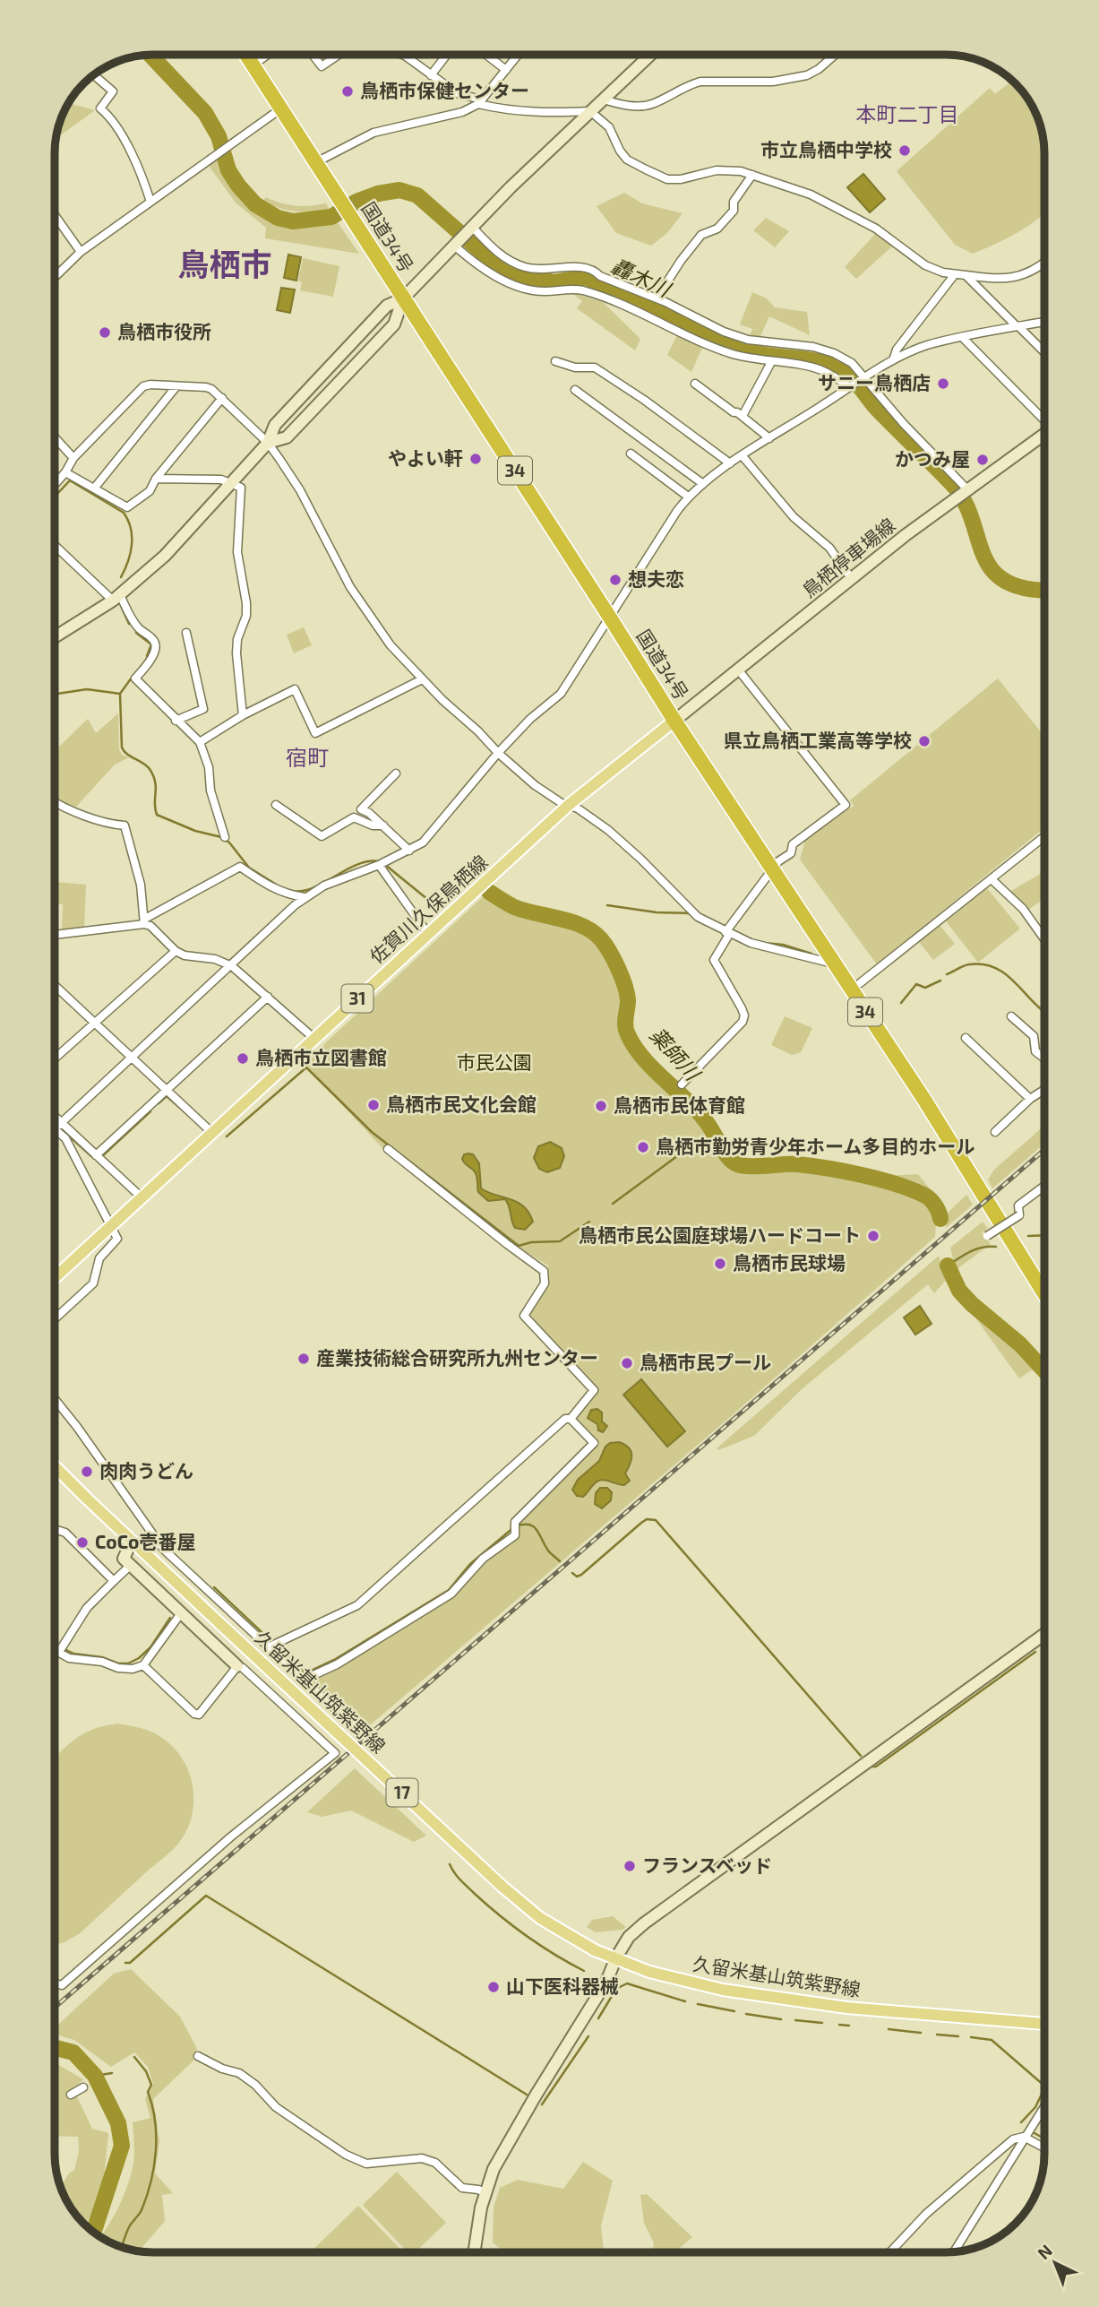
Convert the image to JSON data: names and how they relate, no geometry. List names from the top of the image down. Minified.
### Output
{"streets":{"highway":["国道34号","34"],"main road":["佐賀川久保鳥栖線","31","久留米基山筑紫野線","17"],"street":["鳥栖停車場線"]},"crossings":[["国道34号","鳥栖停車場線"],["国道34号","佐賀川久保鳥栖線"],["鳥栖停車場線","佐賀川久保鳥栖線"]],"districts":["本町二丁目","鳥栖市","宿町"],"water":["轟木川","薬師川"],"parks":["市民公園"],"places":["鳥栖市保健センター","市立鳥栖中学校","鳥栖市役所","サニー鳥栖店","やよい軒","かつみ屋","想夫恋","県立鳥栖工業高等学校","鳥栖市立図書館","鳥栖市民文化会館","鳥栖市民体育館","鳥栖市勤労青少年ホーム多目的ホール","鳥栖市民公園庭球場ハードコート","鳥栖市民球場","産業技術総合研究所九州センター","鳥栖市民プール","肉肉うどん","CoCo壱番屋","フランスベッド","山下医科器械"],"north":"top left"}
